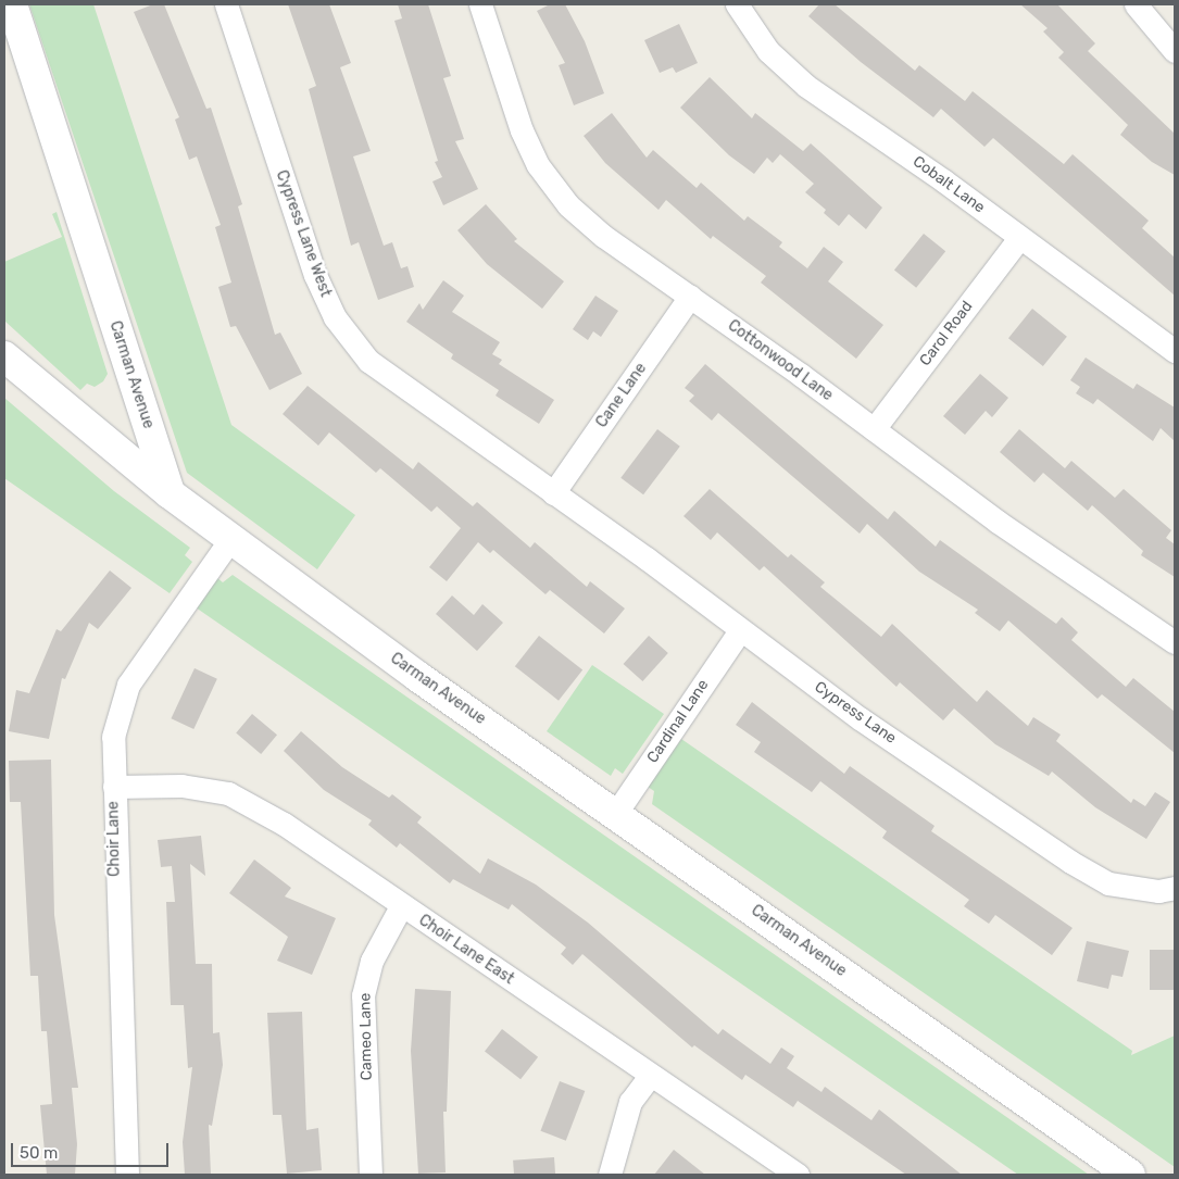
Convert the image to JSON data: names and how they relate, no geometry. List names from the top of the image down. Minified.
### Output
{"streets":{"main road":["Carman Avenue"],"street":["Cobalt Lane","Cypress Lane West","Carol Road","Cottonwood Lane","Cane Lane","Cypress Lane","Cardinal Lane","Choir Lane","Choir Lane East","Cameo Lane"]},"crossings":[["Cobalt Lane","Carol Road"],["Cypress Lane West","Cane Lane"],["Cypress Lane West","Cypress Lane"],["Carol Road","Cottonwood Lane"],["Cottonwood Lane","Cane Lane"],["Carman Avenue","Cardinal Lane"],["Carman Avenue","Choir Lane"],["Cane Lane","Cypress Lane"],["Cypress Lane","Cardinal Lane"],["Choir Lane","Choir Lane East"],["Choir Lane East","Cameo Lane"]],"scale_bar":"50 m"}
